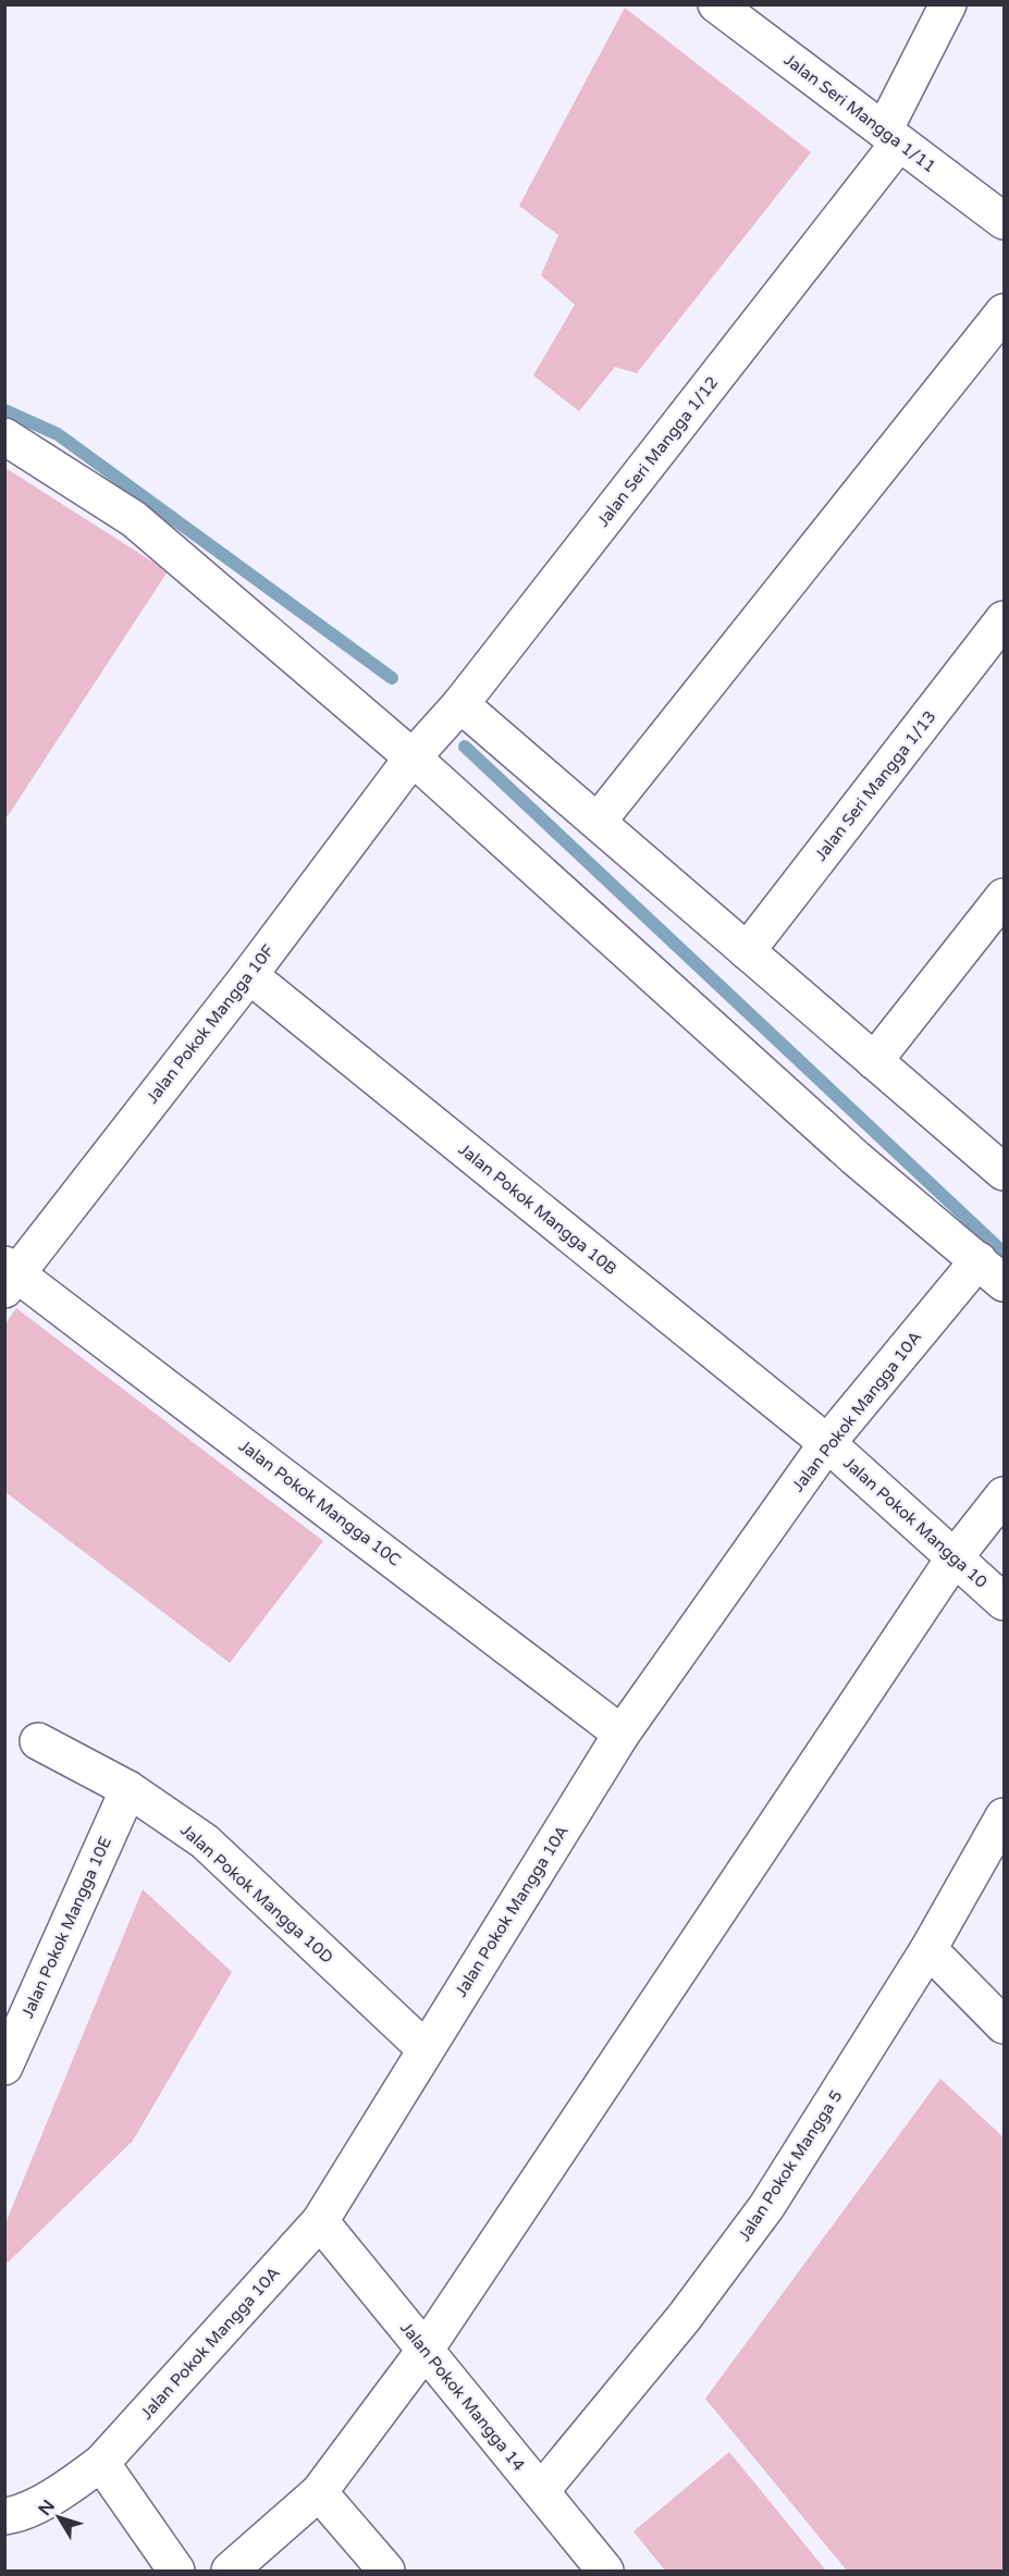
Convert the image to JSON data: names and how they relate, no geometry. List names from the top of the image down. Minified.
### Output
{"streets":{"street":["Jalan Seri Mangga 1/11","Jalan Seri Mangga 1/12","Jalan Seri Mangga 1/13","Jalan Pokok Mangga 10F","Jalan Pokok Mangga 10B","Jalan Pokok Mangga 10A","Jalan Pokok Mangga 10C","Jalan Pokok Mangga 10","Jalan Pokok Mangga 10D","Jalan Pokok Mangga 10E","Jalan Pokok Mangga 5","Jalan Pokok Mangga 14"]},"crossings":[["Jalan Seri Mangga 1/11","Jalan Seri Mangga 1/12"],["Jalan Seri Mangga 1/12","Jalan Pokok Mangga 10F"],["Jalan Pokok Mangga 10F","Jalan Pokok Mangga 10B"],["Jalan Pokok Mangga 10F","Jalan Pokok Mangga 10C"],["Jalan Pokok Mangga 10B","Jalan Pokok Mangga 10A"],["Jalan Pokok Mangga 10B","Jalan Pokok Mangga 10"],["Jalan Pokok Mangga 10A","Jalan Pokok Mangga 10C"],["Jalan Pokok Mangga 10A","Jalan Pokok Mangga 10"],["Jalan Pokok Mangga 10A","Jalan Pokok Mangga 10D"],["Jalan Pokok Mangga 10A","Jalan Pokok Mangga 14"],["Jalan Pokok Mangga 10D","Jalan Pokok Mangga 10E"],["Jalan Pokok Mangga 5","Jalan Pokok Mangga 14"]],"north":"top left"}
